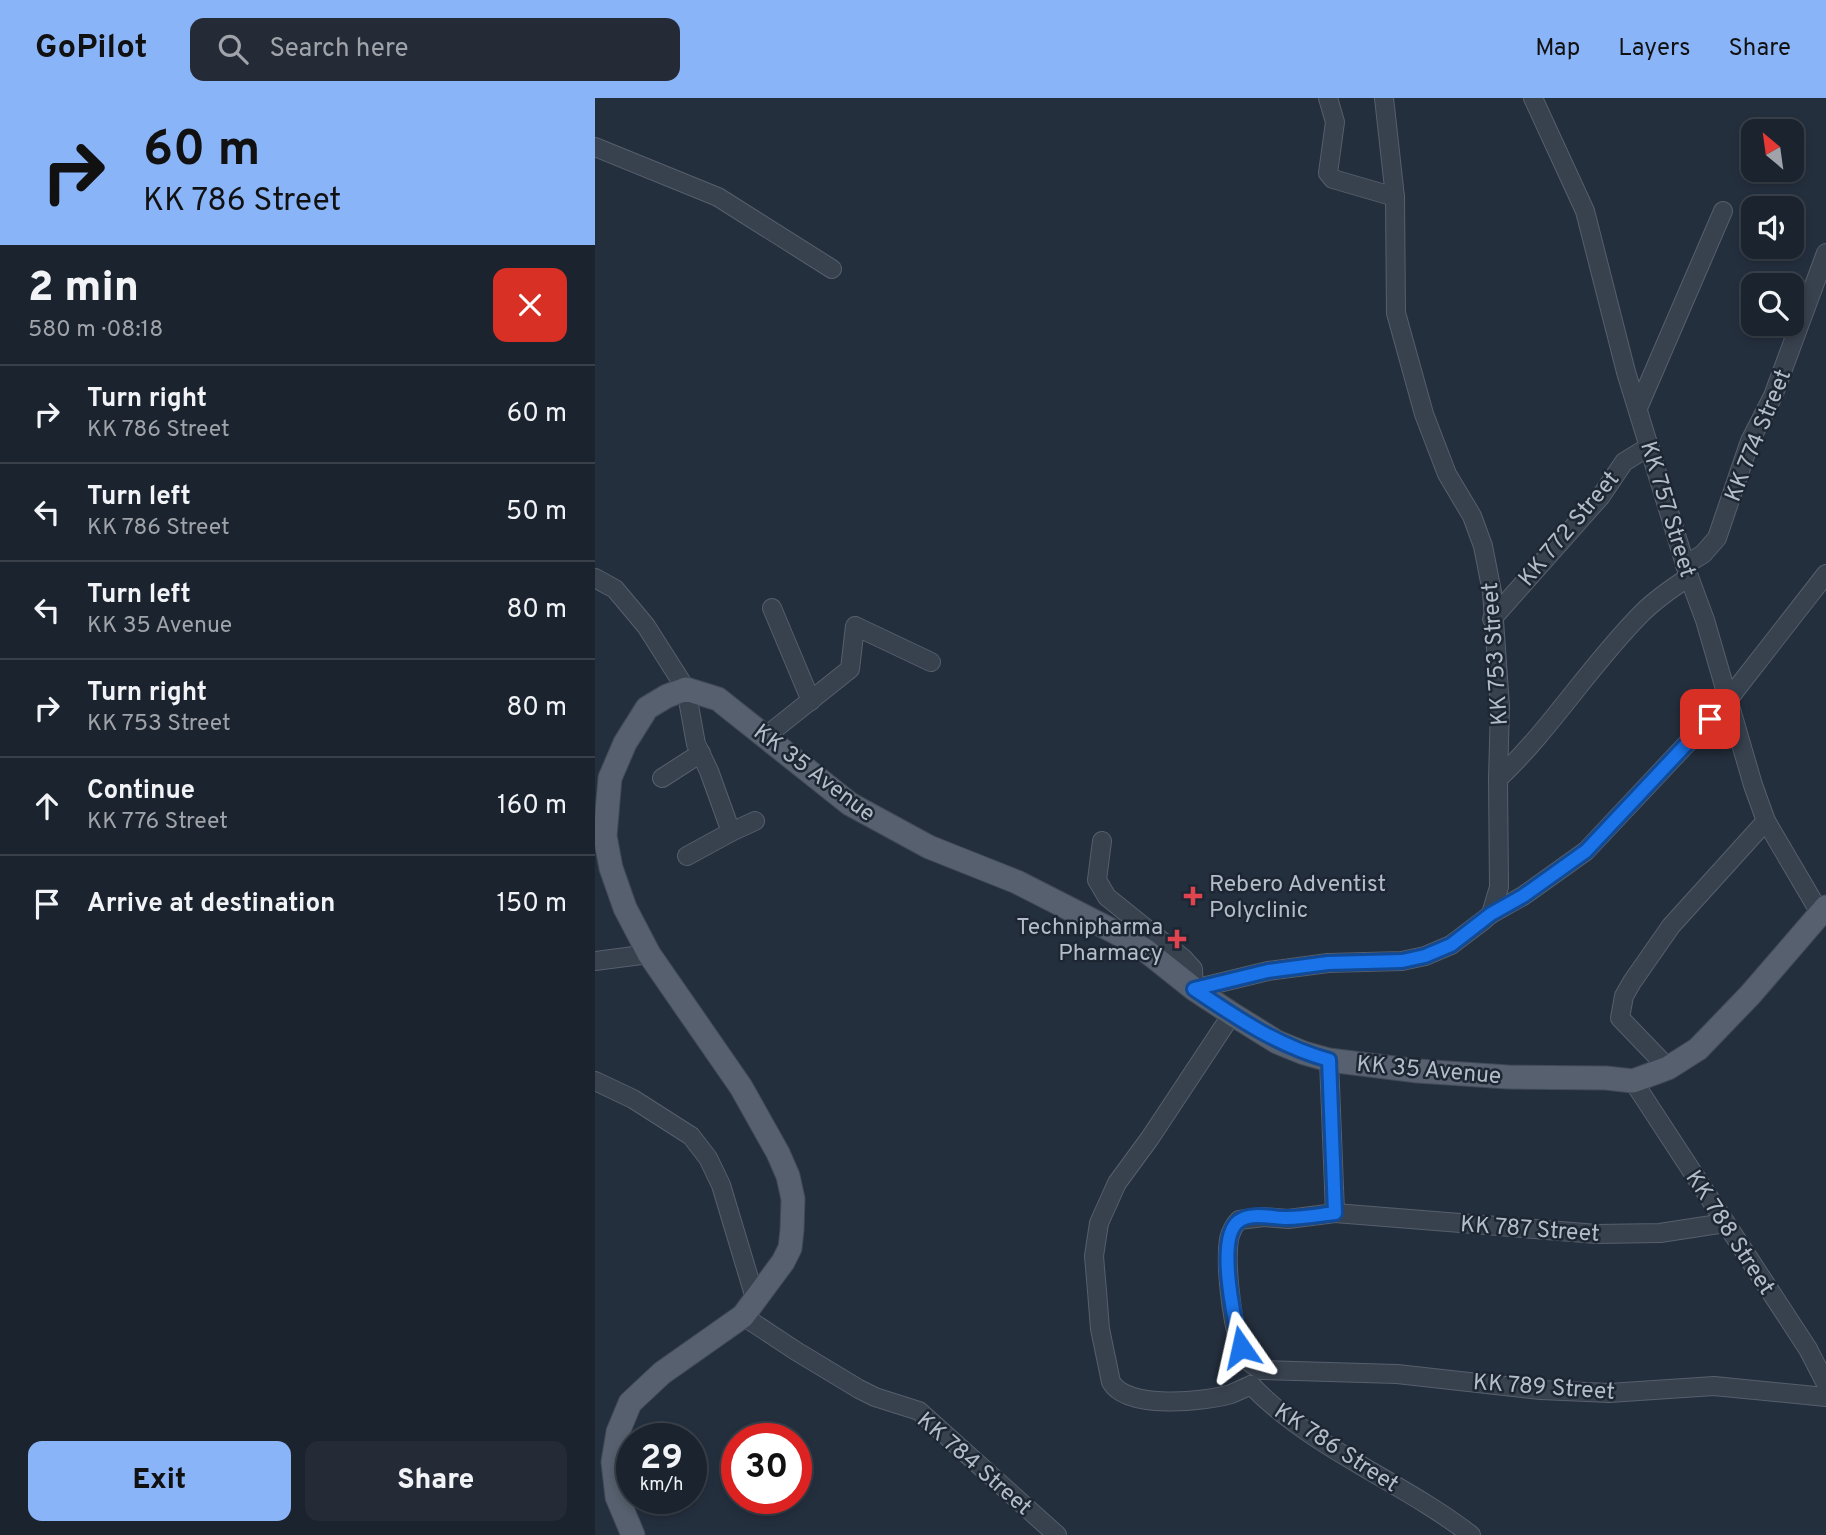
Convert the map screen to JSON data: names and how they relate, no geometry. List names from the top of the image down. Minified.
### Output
{"streets":{"main road":["KK 35 Avenue"],"street":["KK 774 Street","KK 757 Street","KK 772 Street","KK 753 Street","KK 787 Street","KK 788 Street","KK 789 Street","KK 786 Street","KK 784 Street"]},"crossings":[["KK 774 Street","KK 757 Street"],["KK 774 Street","KK 753 Street"],["KK 757 Street","KK 772 Street"],["KK 757 Street","KK 35 Avenue"],["KK 772 Street","KK 753 Street"],["KK 35 Avenue","KK 788 Street"],["KK 35 Avenue","KK 789 Street"],["KK 787 Street","KK 788 Street"],["KK 787 Street","KK 786 Street"],["KK 789 Street","KK 786 Street"]],"places":{"health":["Rebero Adventist Polyclinic","Technipharma Pharmacy"]},"north":"top left","page":{"header":"GoPilot","search":"Search here","nav":["Map","Layers","Share"],"turn":["60 m","KK 786 Street"],"heading":["2 min","580 m · 08:18"],"list":[{"name":"Turn right","note":"KK 786 Street","value":"60 m"},{"name":"Turn left","note":"KK 786 Street","value":"50 m"},{"name":"Turn left","note":"KK 35 Avenue","value":"80 m"},{"name":"Turn right","note":"KK 753 Street","value":"80 m"},{"name":"Continue","note":"KK 776 Street","value":"160 m"},{"name":"Arrive at destination","value":"150 m"}],"speed":"29 km/h","limit":"30","buttons":["Exit","Share"]}}
